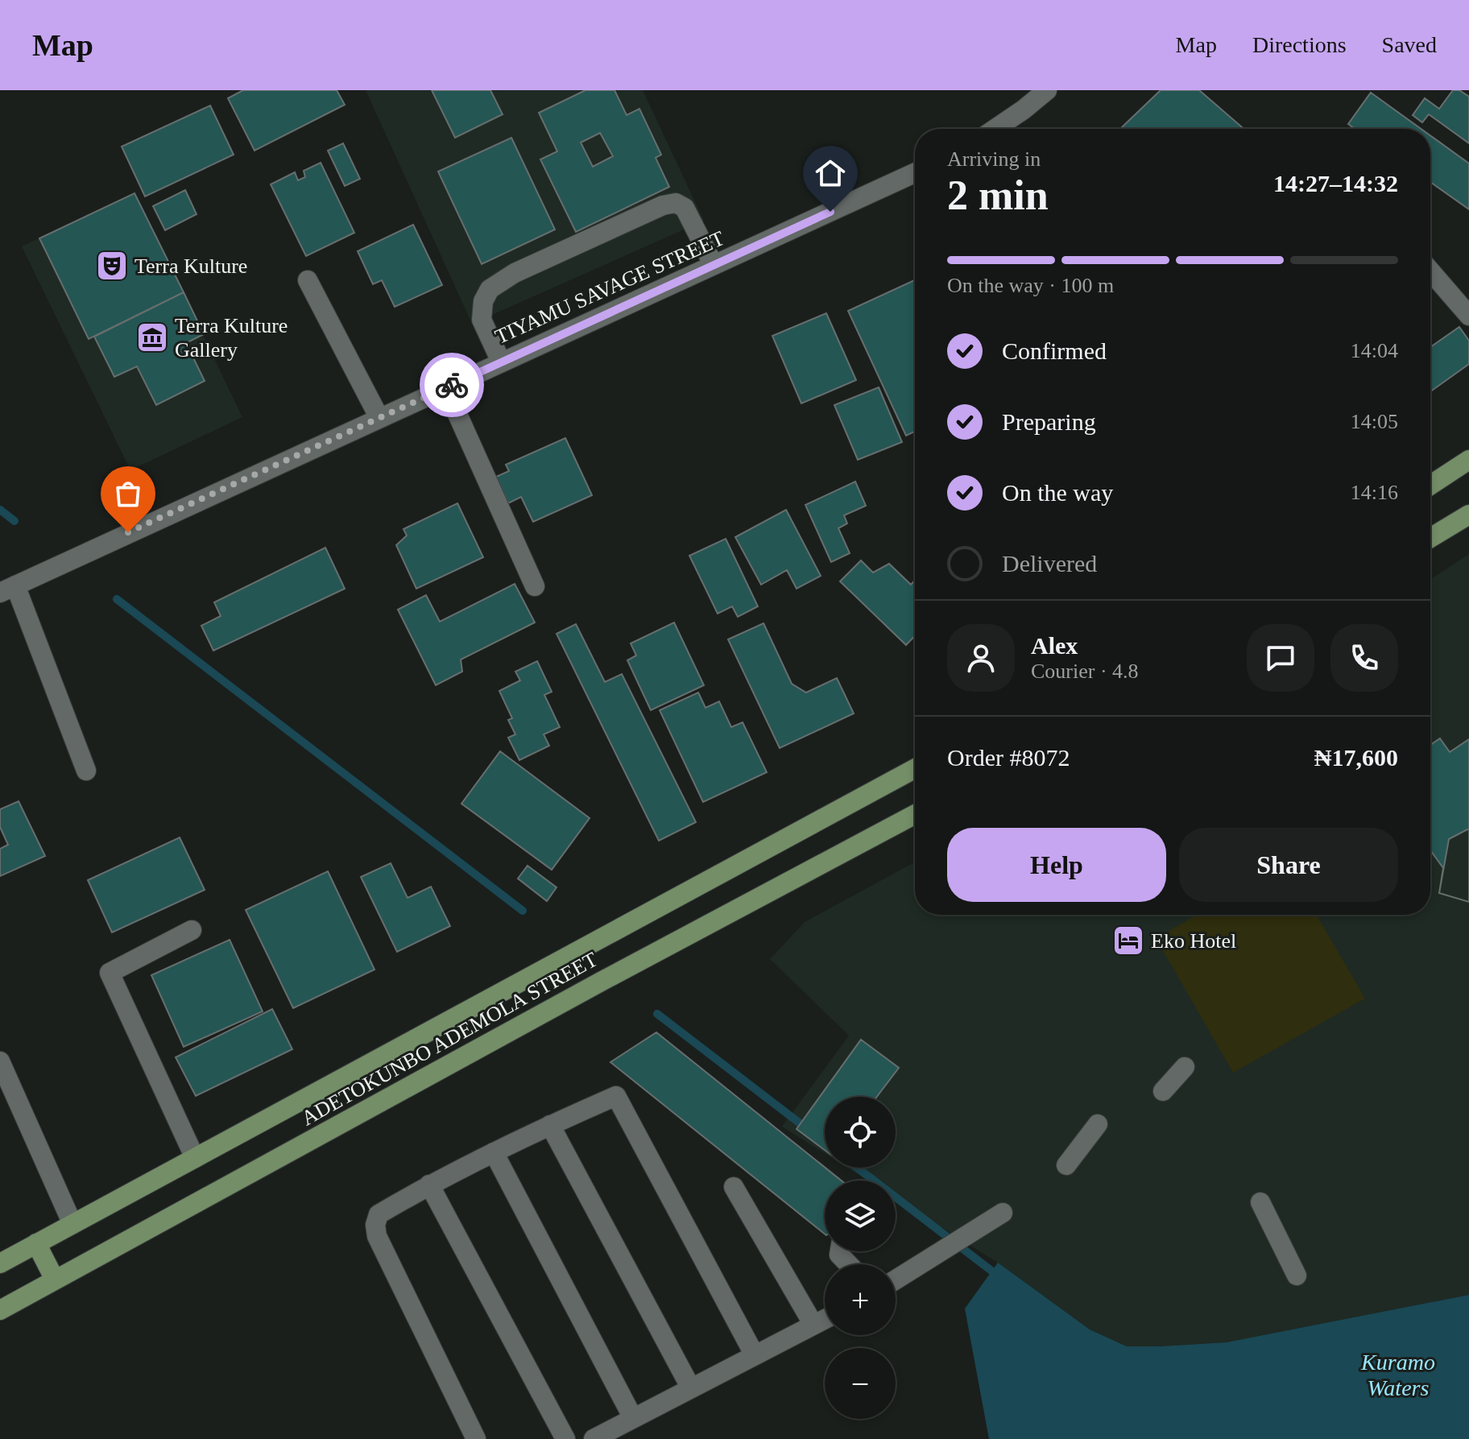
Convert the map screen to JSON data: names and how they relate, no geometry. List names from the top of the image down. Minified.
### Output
{"streets":{"main road":["ADETOKUNBO ADEMOLA STREET"],"street":["TIYAMU SAVAGE STREET"]},"water":["Kuramo Waters"],"places":{"theatre":["Terra Kulture"],"museum":["Terra Kulture Gallery"],"hotel":["Eko Hotel"]},"page":{"header":"Map","nav":["Map","Directions","Saved"],"heading":["2 min","Arriving in","14:27–14:32"],"panel":["Alex","Courier · 4.8","Order #8072","₦17,600"],"bar":"On the way · 100 m","list":[["Confirmed","14:04"],["Preparing","14:05"],["On the way","14:16"],"Delivered"],"buttons":["Help","Share"],"map_buttons":["+","−"]}}
